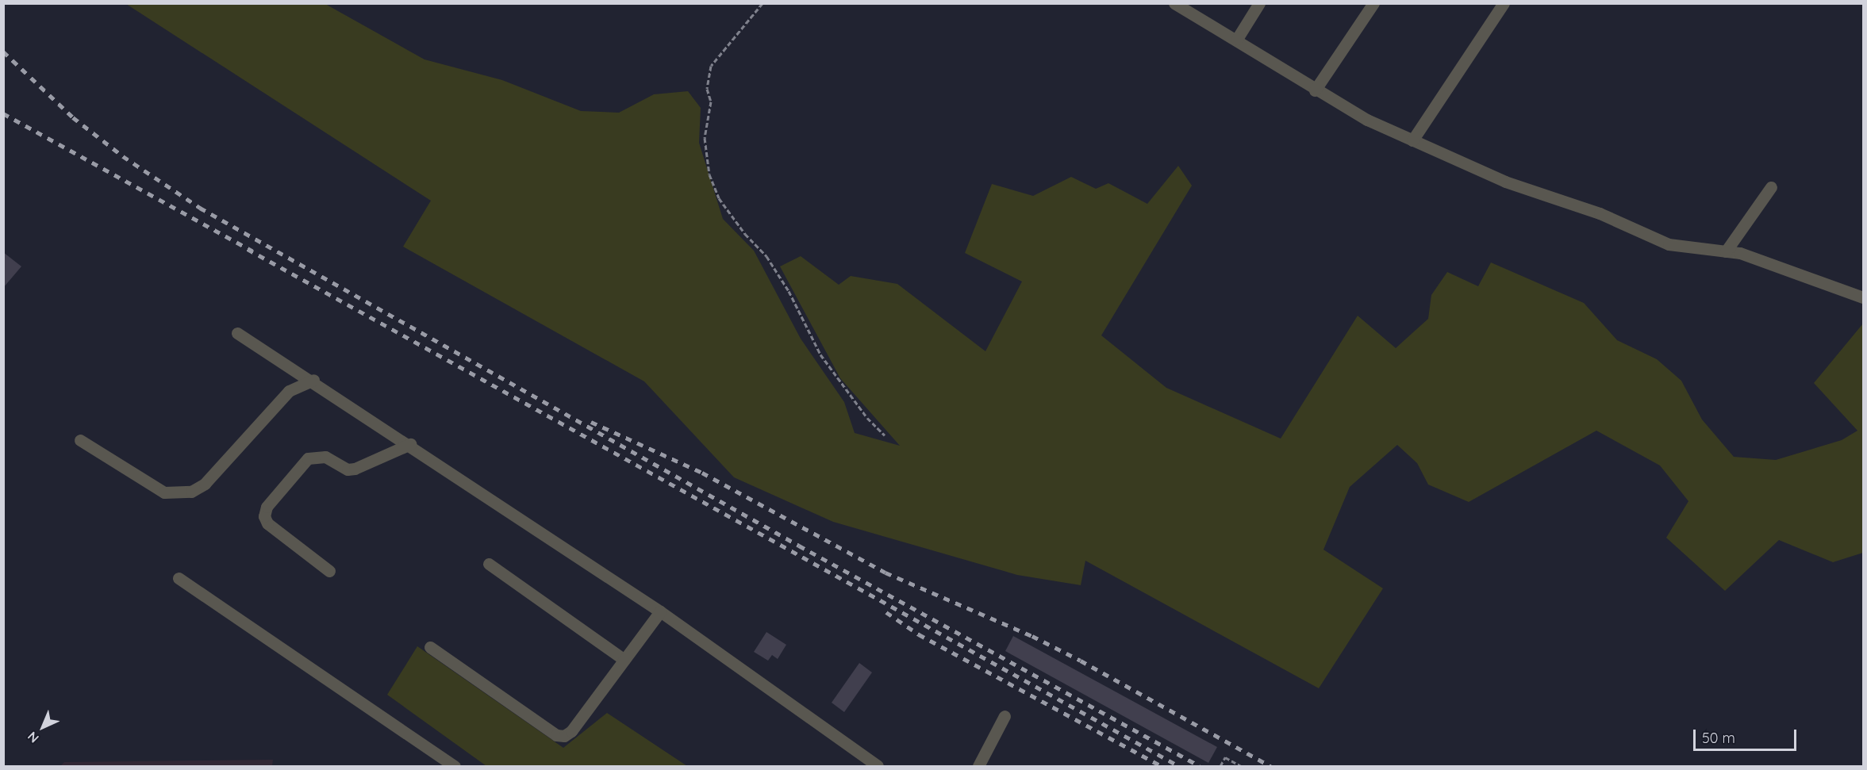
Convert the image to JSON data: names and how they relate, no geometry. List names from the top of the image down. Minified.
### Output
{"scale_bar":"50 m","north":"bottom left"}
